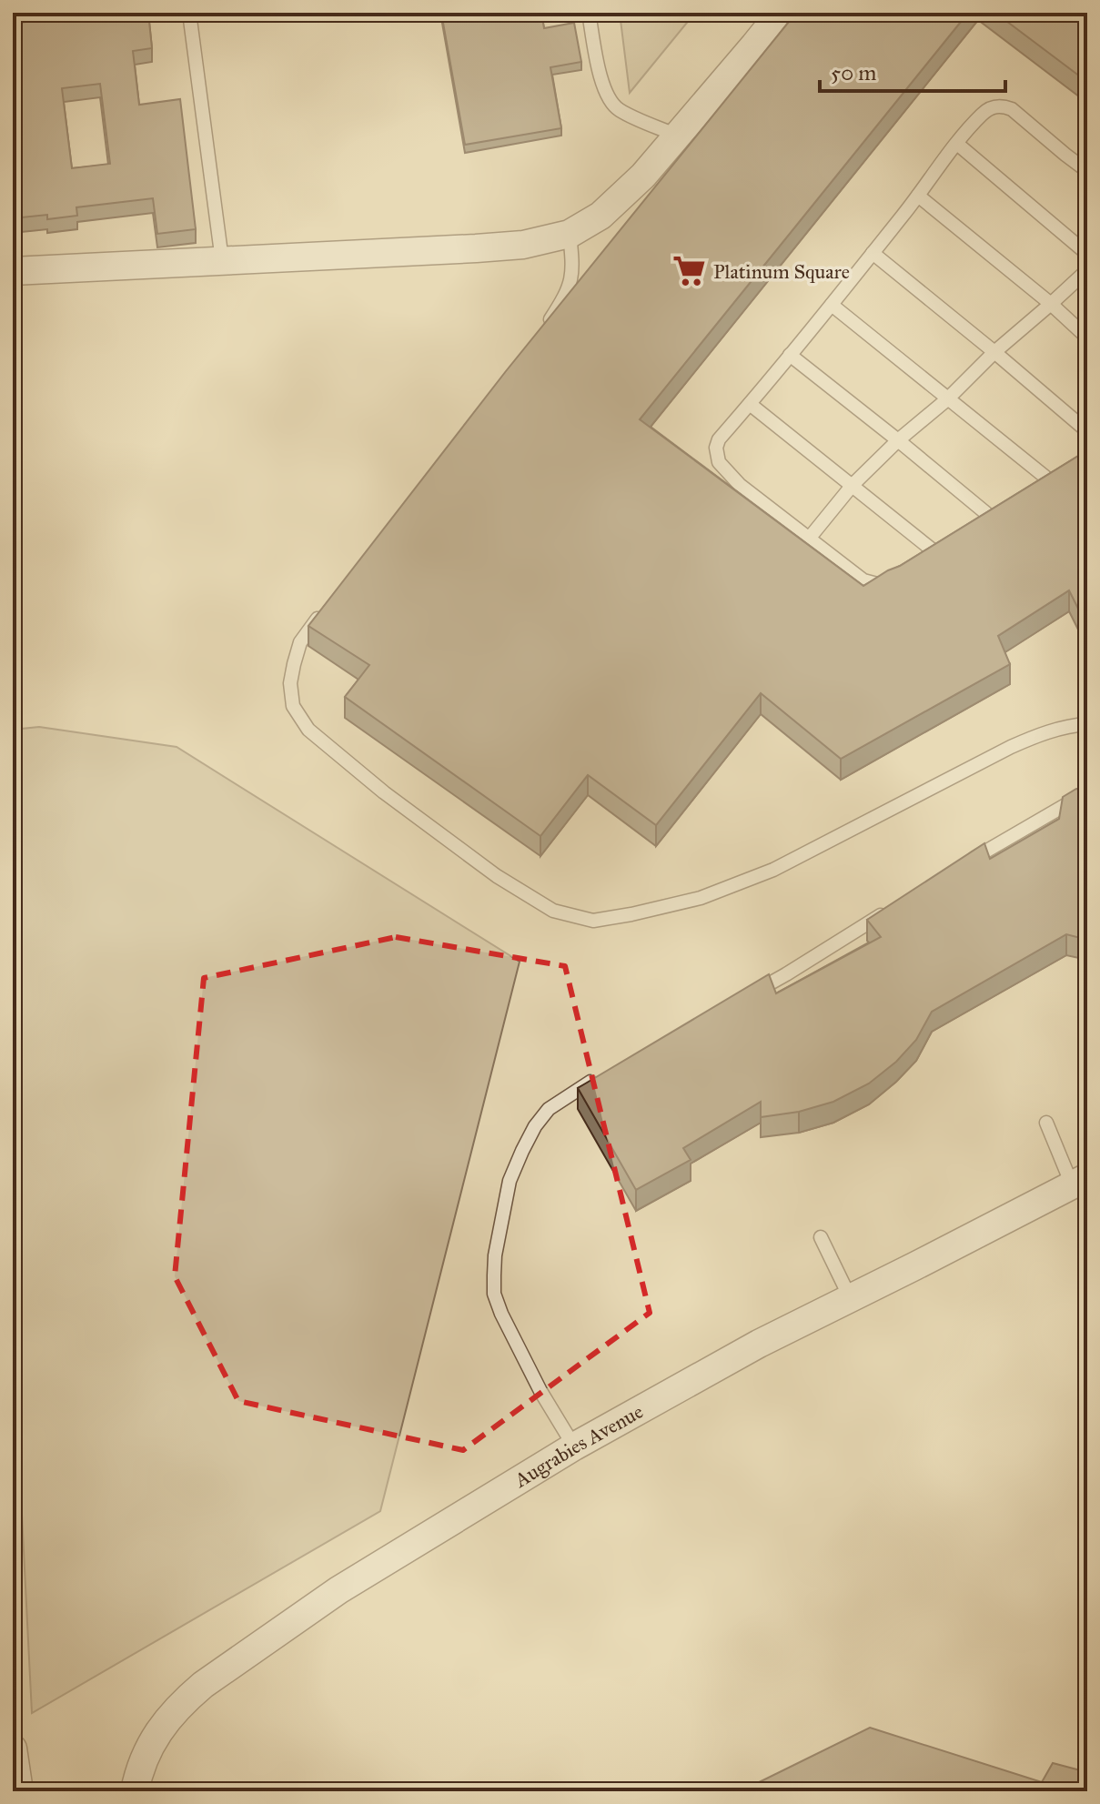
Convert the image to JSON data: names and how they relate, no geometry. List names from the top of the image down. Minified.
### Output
{"streets":{"street":["Augrabies Avenue"]},"places":{"supermarket":["Platinum Square"]},"scale_bar":"50 m"}
